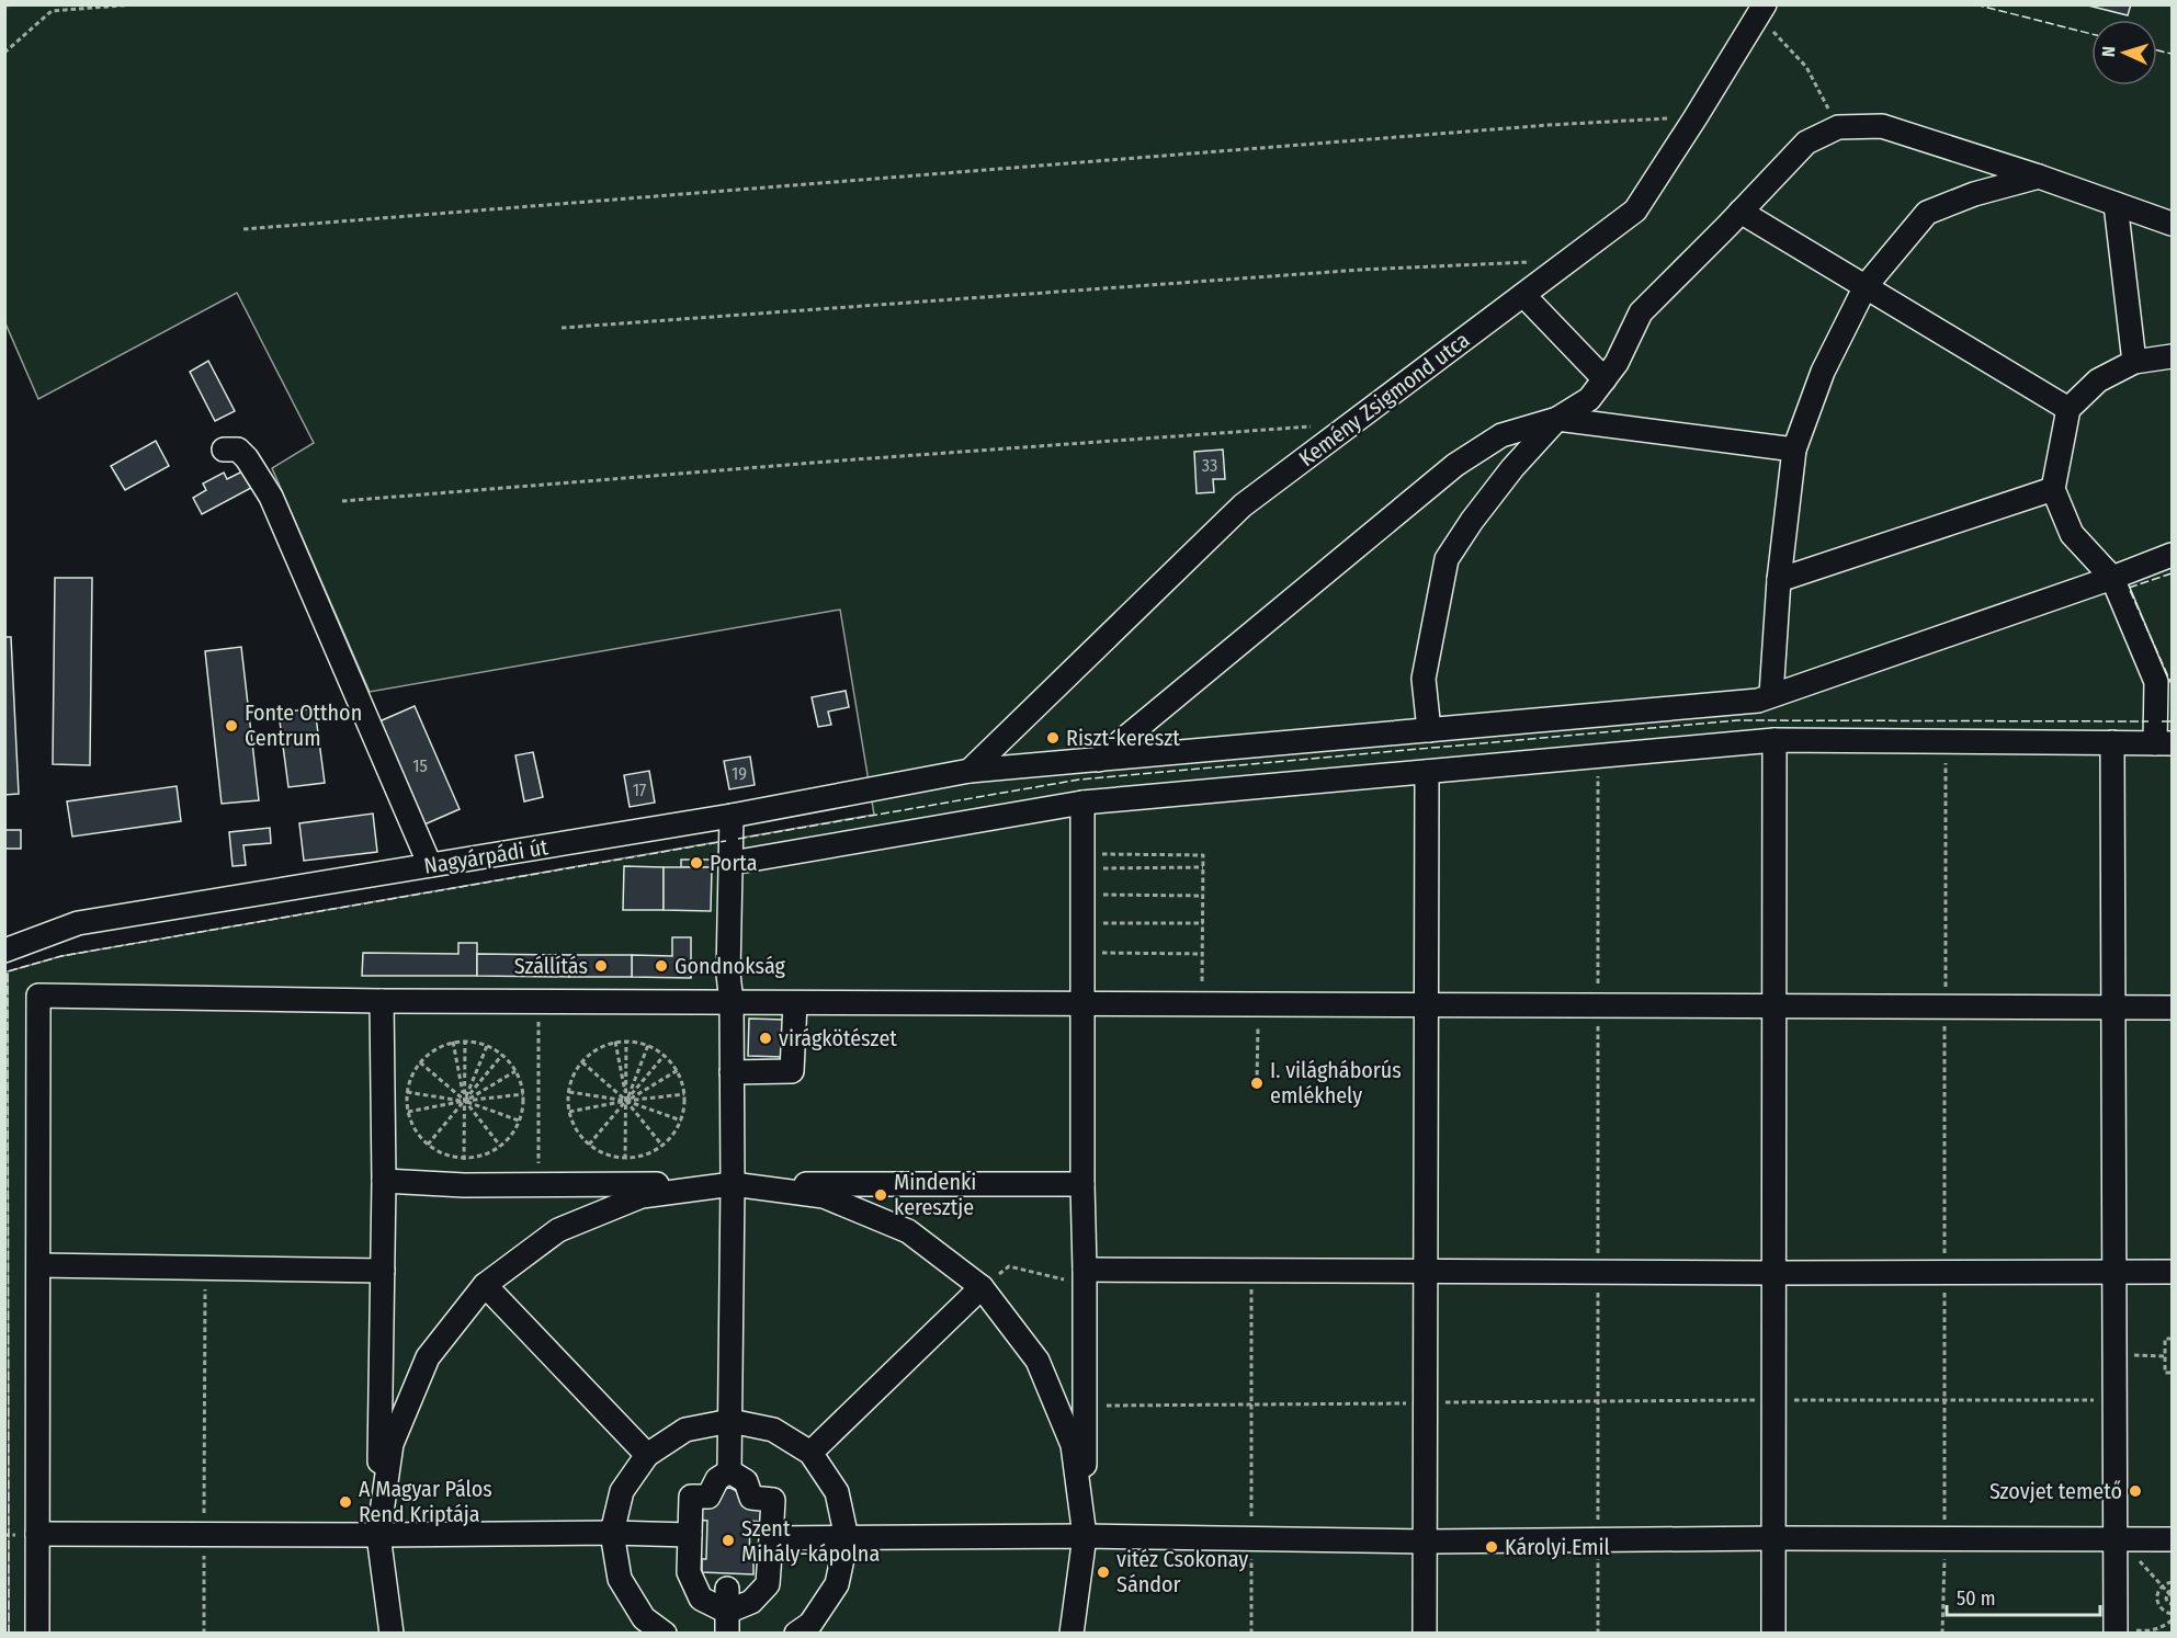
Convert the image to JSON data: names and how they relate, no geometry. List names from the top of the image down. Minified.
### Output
{"streets":{"street":["Kemény Zsigmond utca","Nagyárpádi út"]},"crossings":[["Kemény Zsigmond utca","Nagyárpádi út"]],"places":["Fonte Otthon Centrum","Riszt-kereszt","Porta","Szállítás","Gondnokság","virágkötészet","I. világháborús emlékhely","Mindenki keresztje","Szovjet temető","A Magyar Pálos Rend Kriptája","Szent Mihály-kápolna","Károlyi Emil","vitéz Csokonay Sándor"],"house_numbers":["33","15","19","17"],"scale_bar":"50 m","north":"left"}
